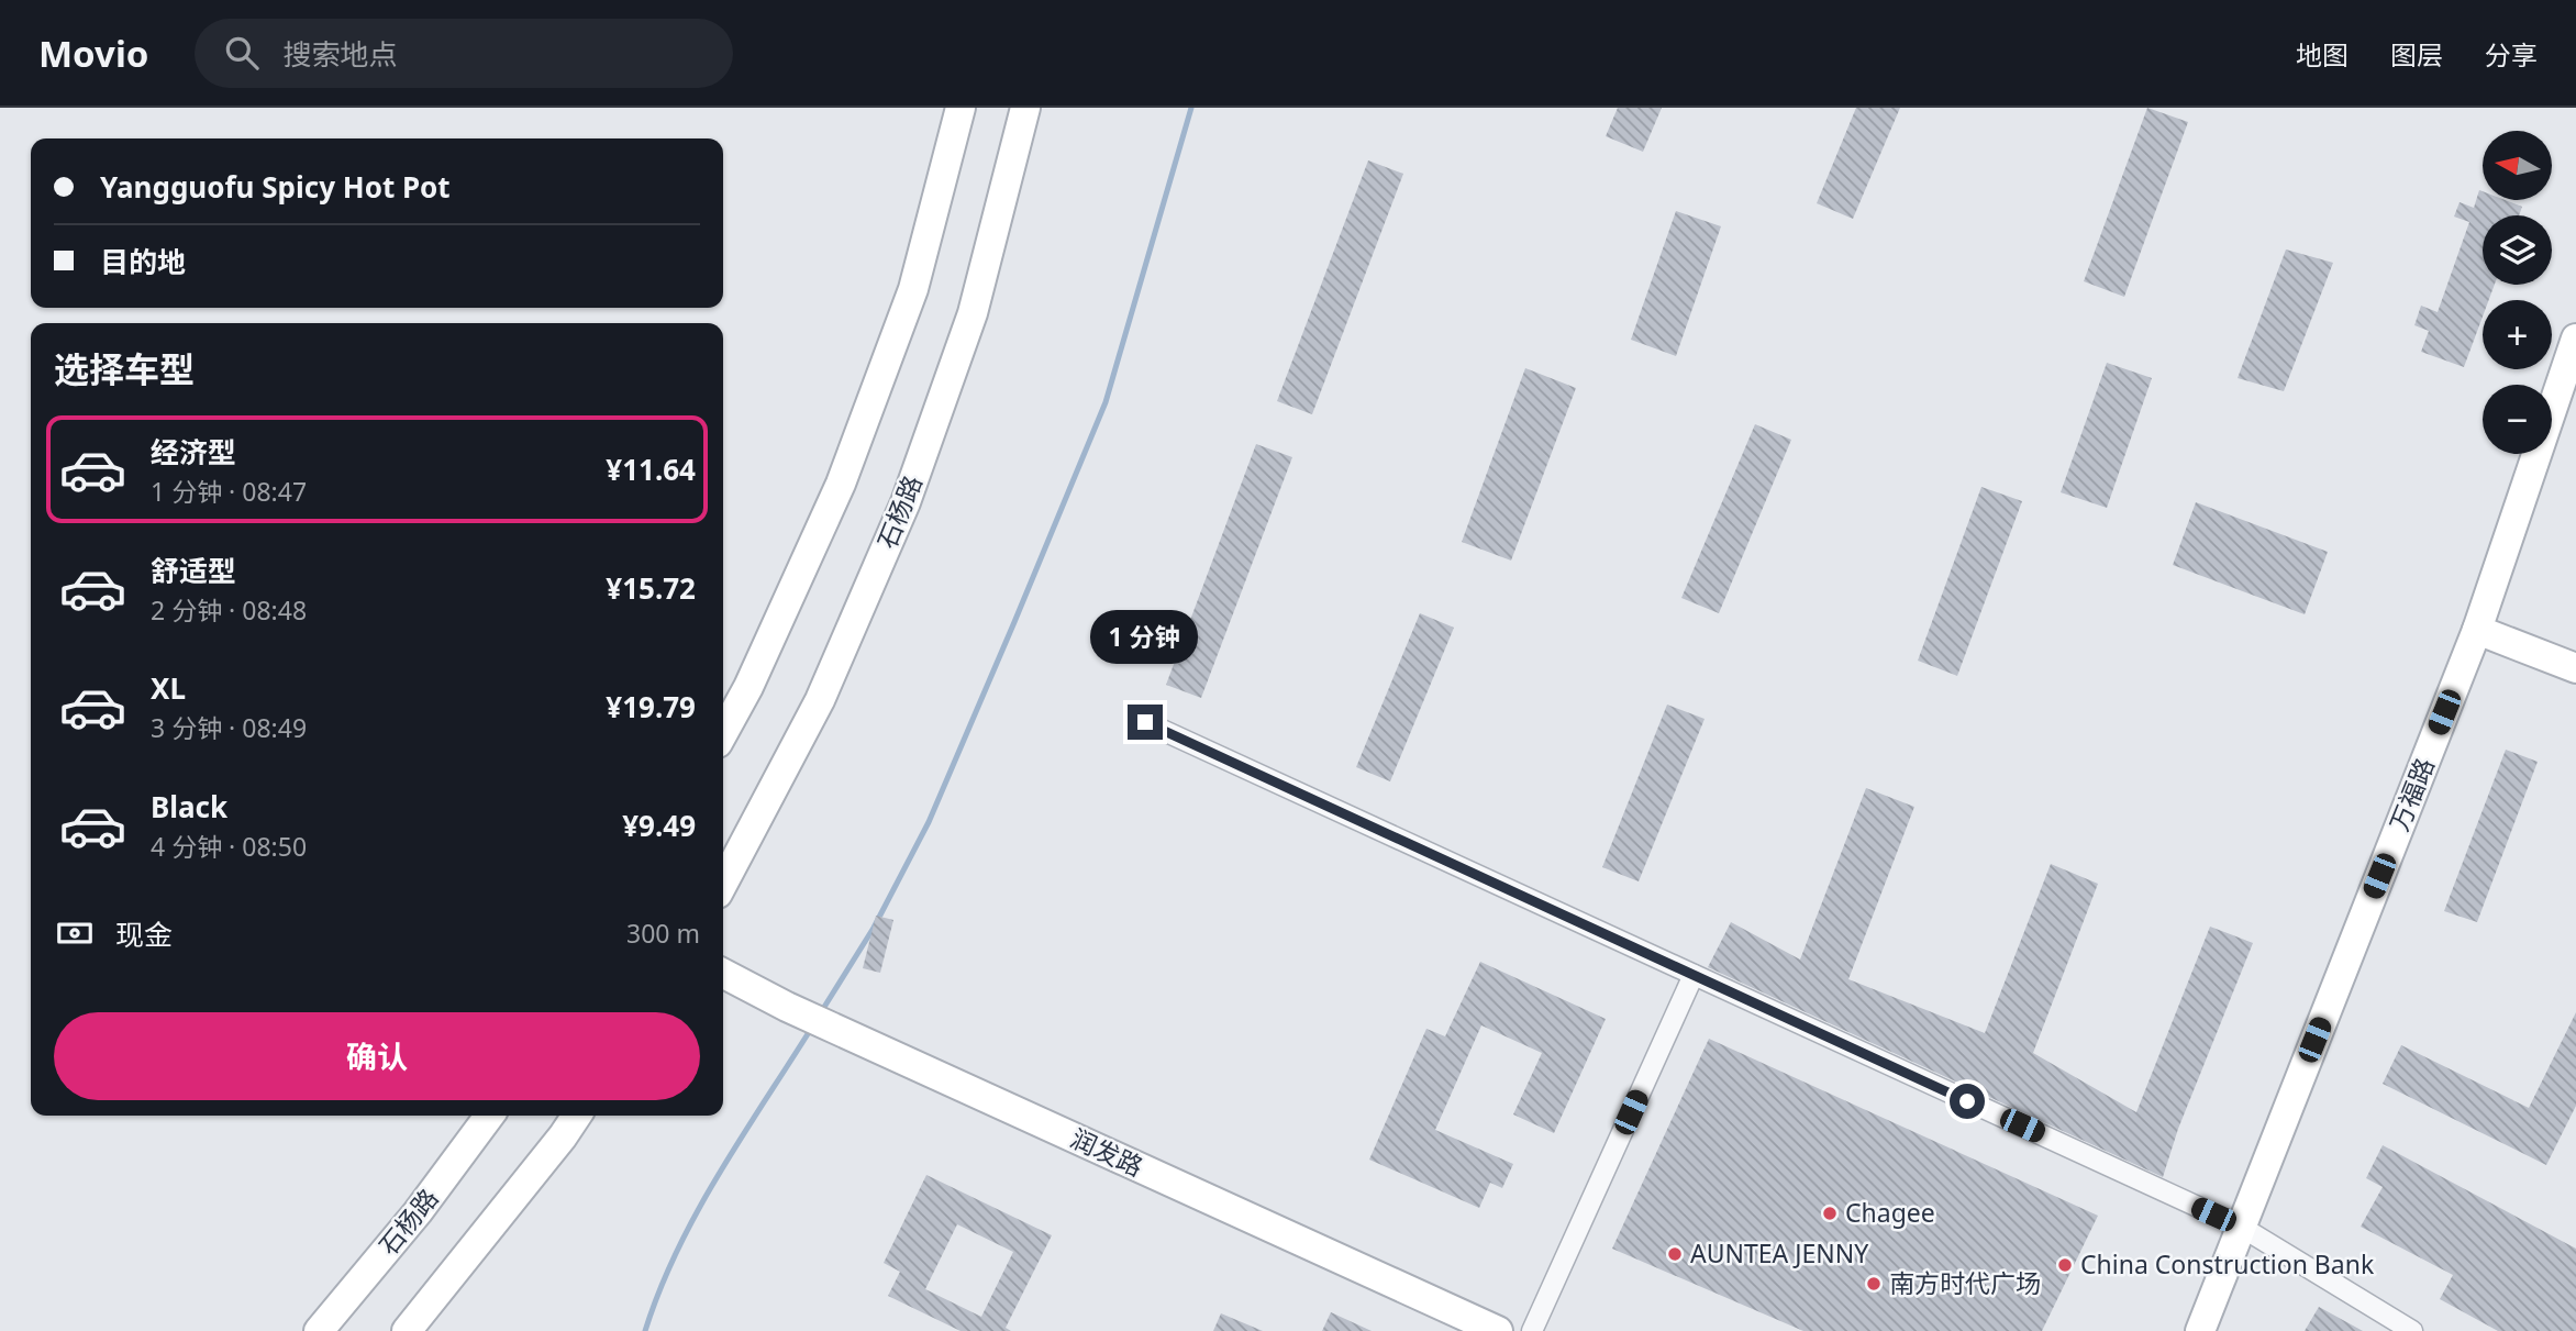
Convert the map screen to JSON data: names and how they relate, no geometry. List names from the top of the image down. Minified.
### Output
{"streets":{"main road":["石杨路","万福路","润发路"]},"places":["Chagee","AUNTEA JENNY","China Construction Bank","南方时代广场"],"north":"left","page":{"header":"Movio","search":"搜索地点","nav":["地图","图层","分享"],"map_buttons":["+","−"],"banner":["Yangguofu Spicy Hot Pot","目的地"],"heading":"选择车型","list":[{"name":"经济型","note":"1 分钟 · 08:47","value":"¥11.64"},{"name":"舒适型","note":"2 分钟 · 08:48","value":"¥15.72"},{"name":"XL","note":"3 分钟 · 08:49","value":"¥19.79"},{"name":"Black","note":"4 分钟 · 08:50","value":"¥9.49"}],"bubble":"1 分钟","pay":["现金","300 m"],"buttons":"确认"}}
